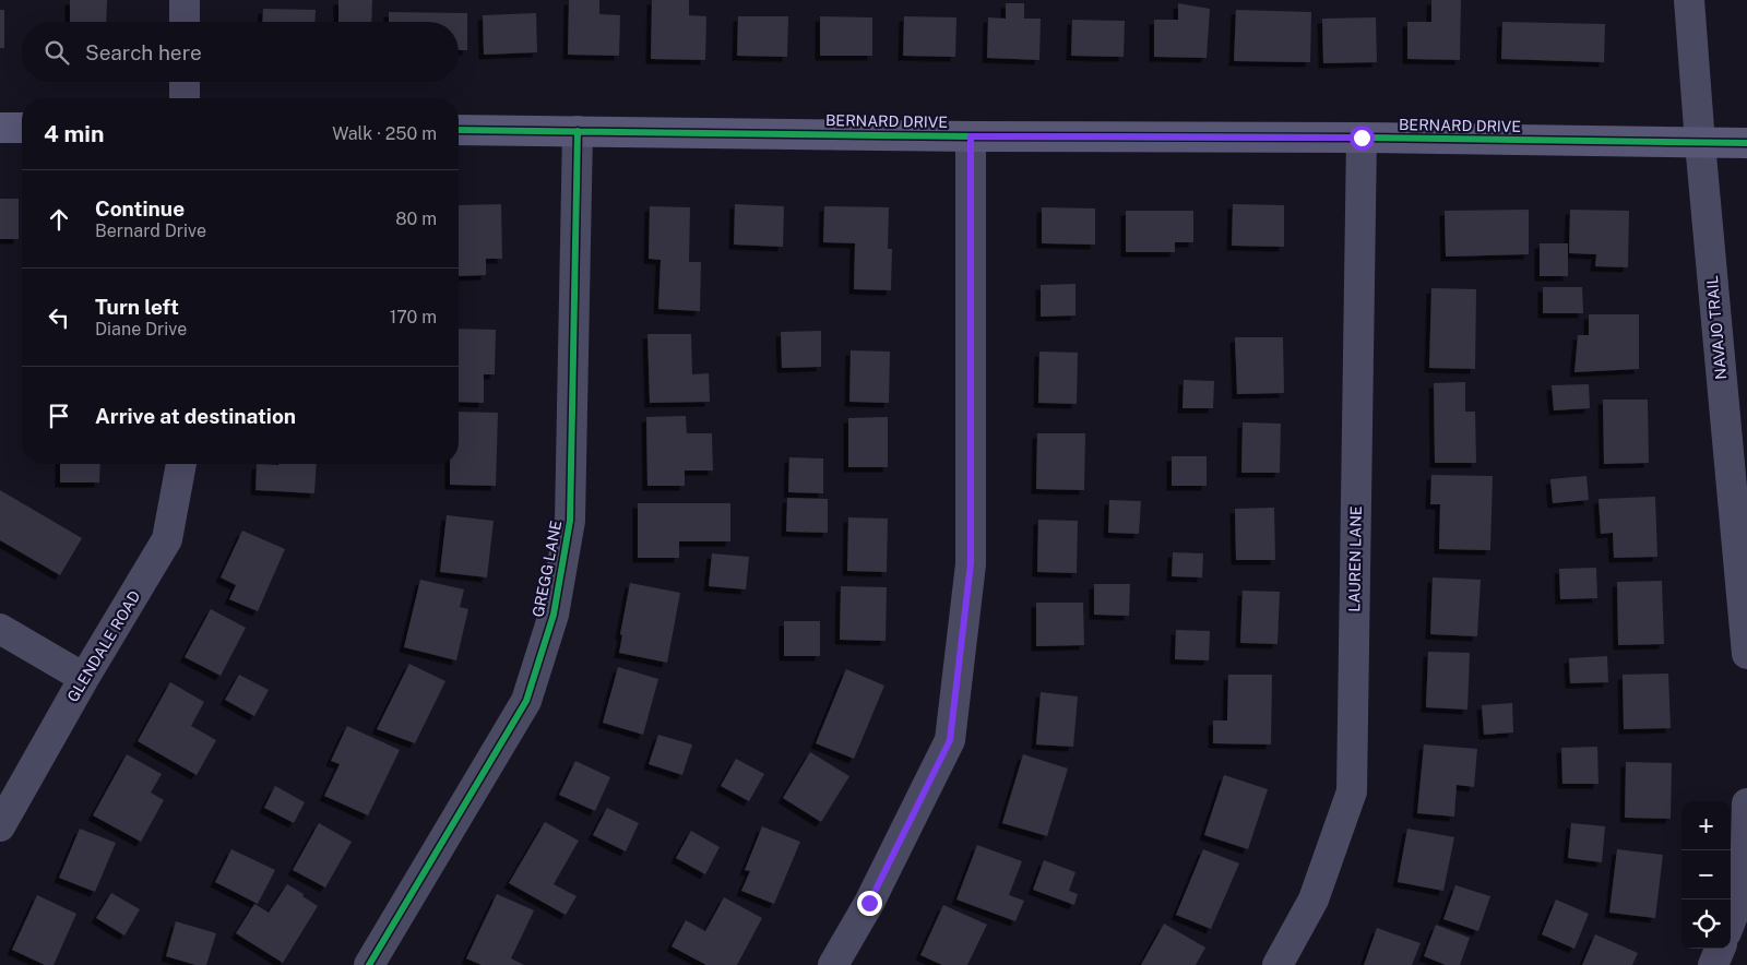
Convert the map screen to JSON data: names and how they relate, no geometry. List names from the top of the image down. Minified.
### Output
{"streets":{"street":["BERNARD DRIVE","NAVAJO TRAIL","LAUREN LANE","GREGG LANE","GLENDALE ROAD"]},"crossings":[["BERNARD DRIVE","NAVAJO TRAIL"],["BERNARD DRIVE","LAUREN LANE"],["BERNARD DRIVE","GREGG LANE"]],"page":{"search":"Search here","heading":["4 min","Walk · 250 m"],"list":[["Continue","Bernard Drive","80 m"],["Turn left","Diane Drive","170 m"],"Arrive at destination"],"map_buttons":["+","−"]}}
